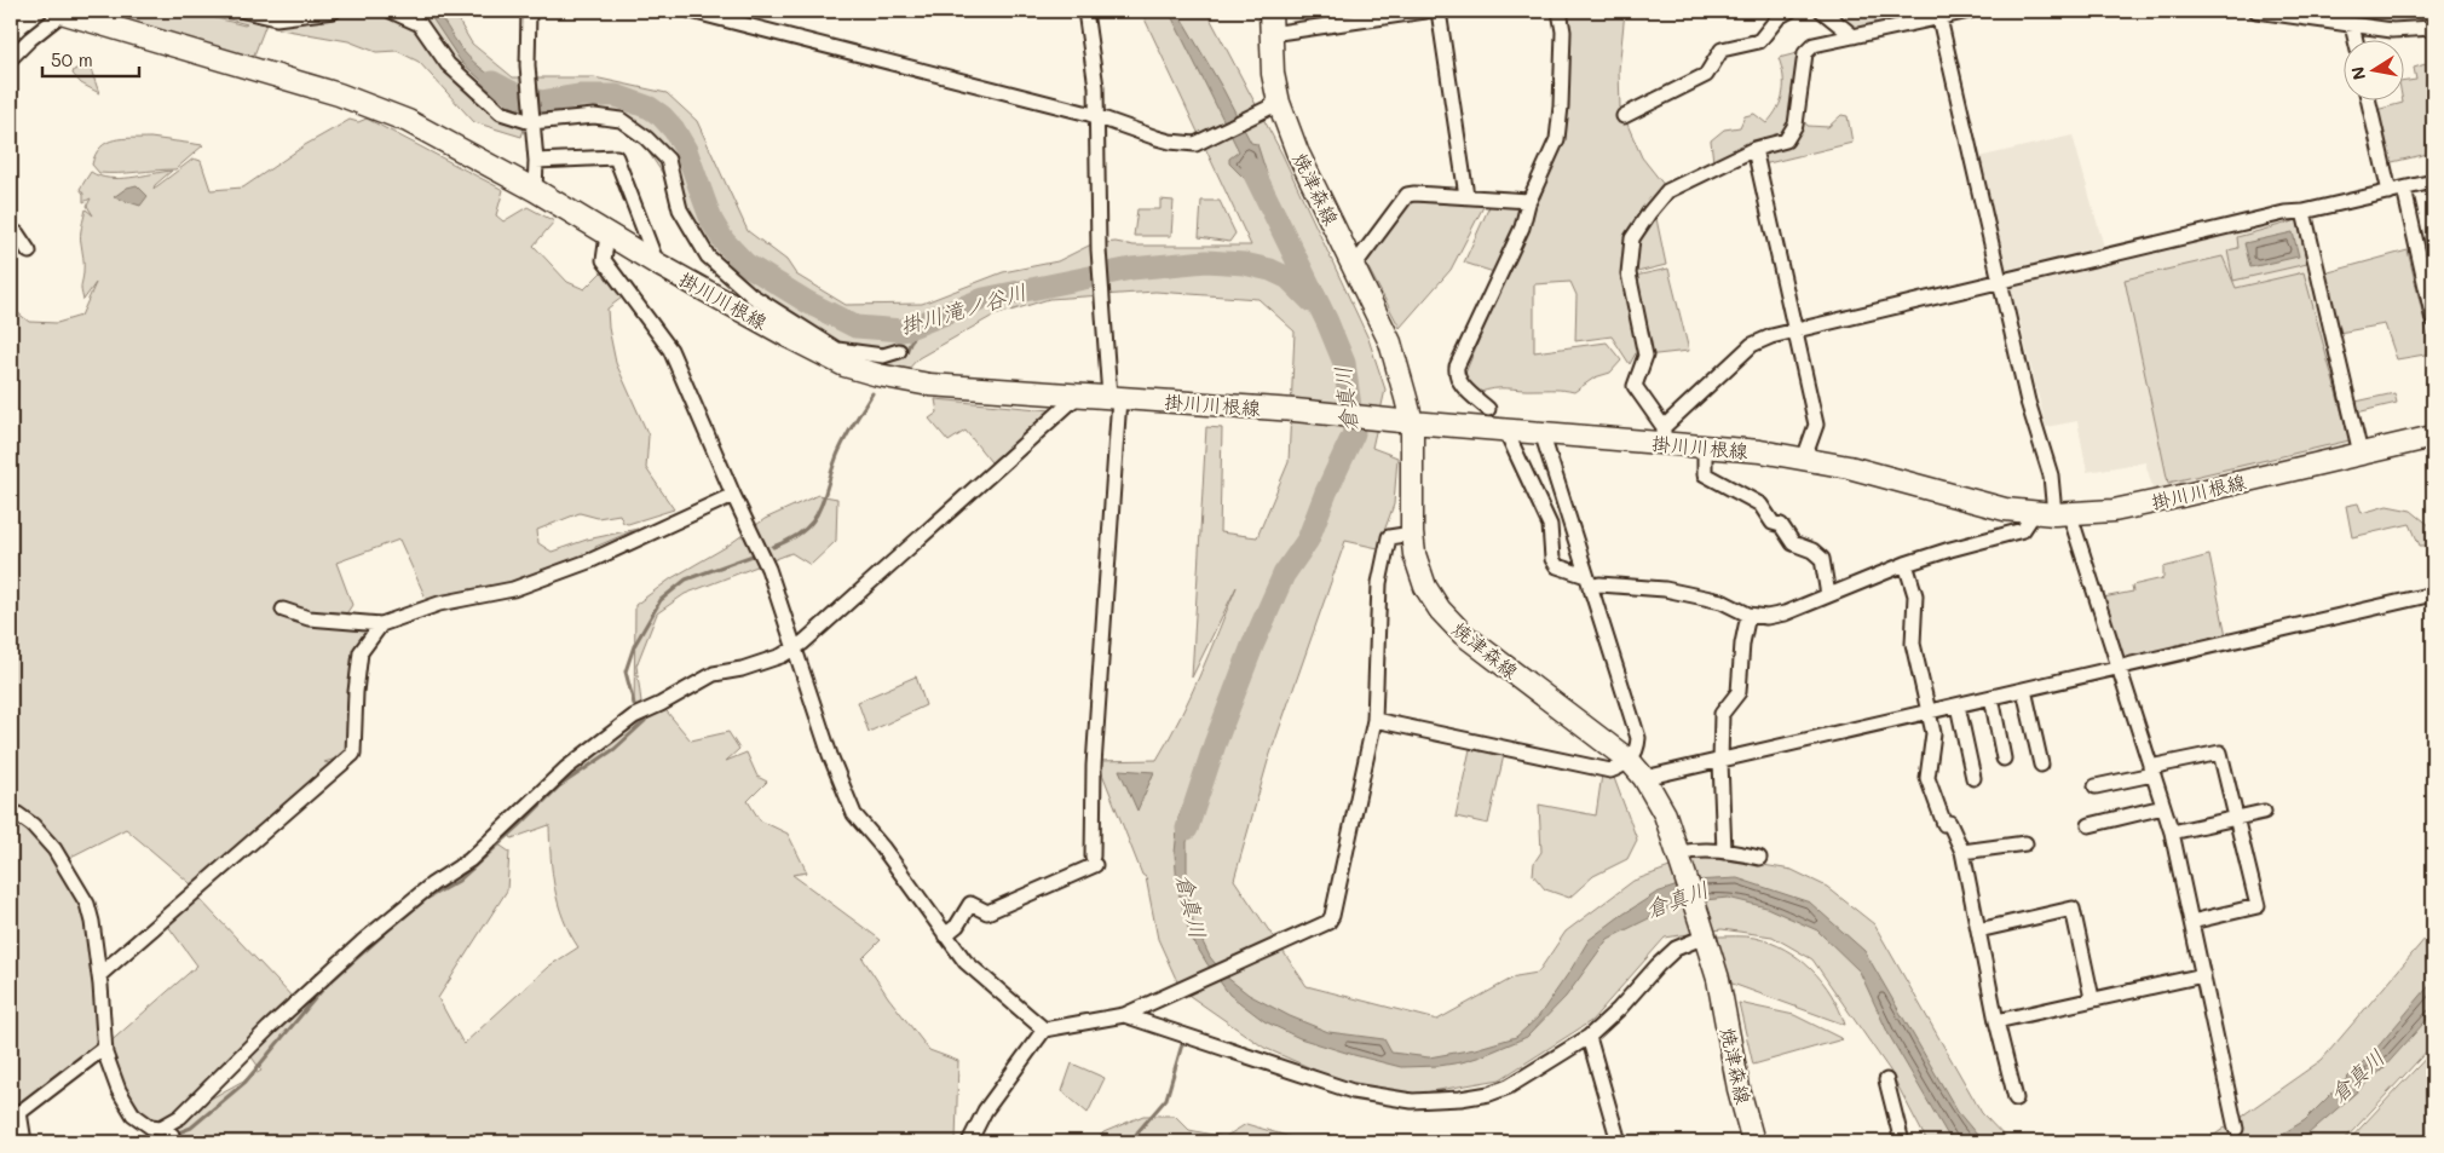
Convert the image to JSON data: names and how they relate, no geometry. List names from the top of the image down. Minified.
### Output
{"streets":{"main road":["焼津森線","掛川川根線"]},"crossings":[["焼津森線","掛川川根線"]],"water":["掛川滝ノ谷川","倉真川"],"scale_bar":"50 m","north":"left"}
